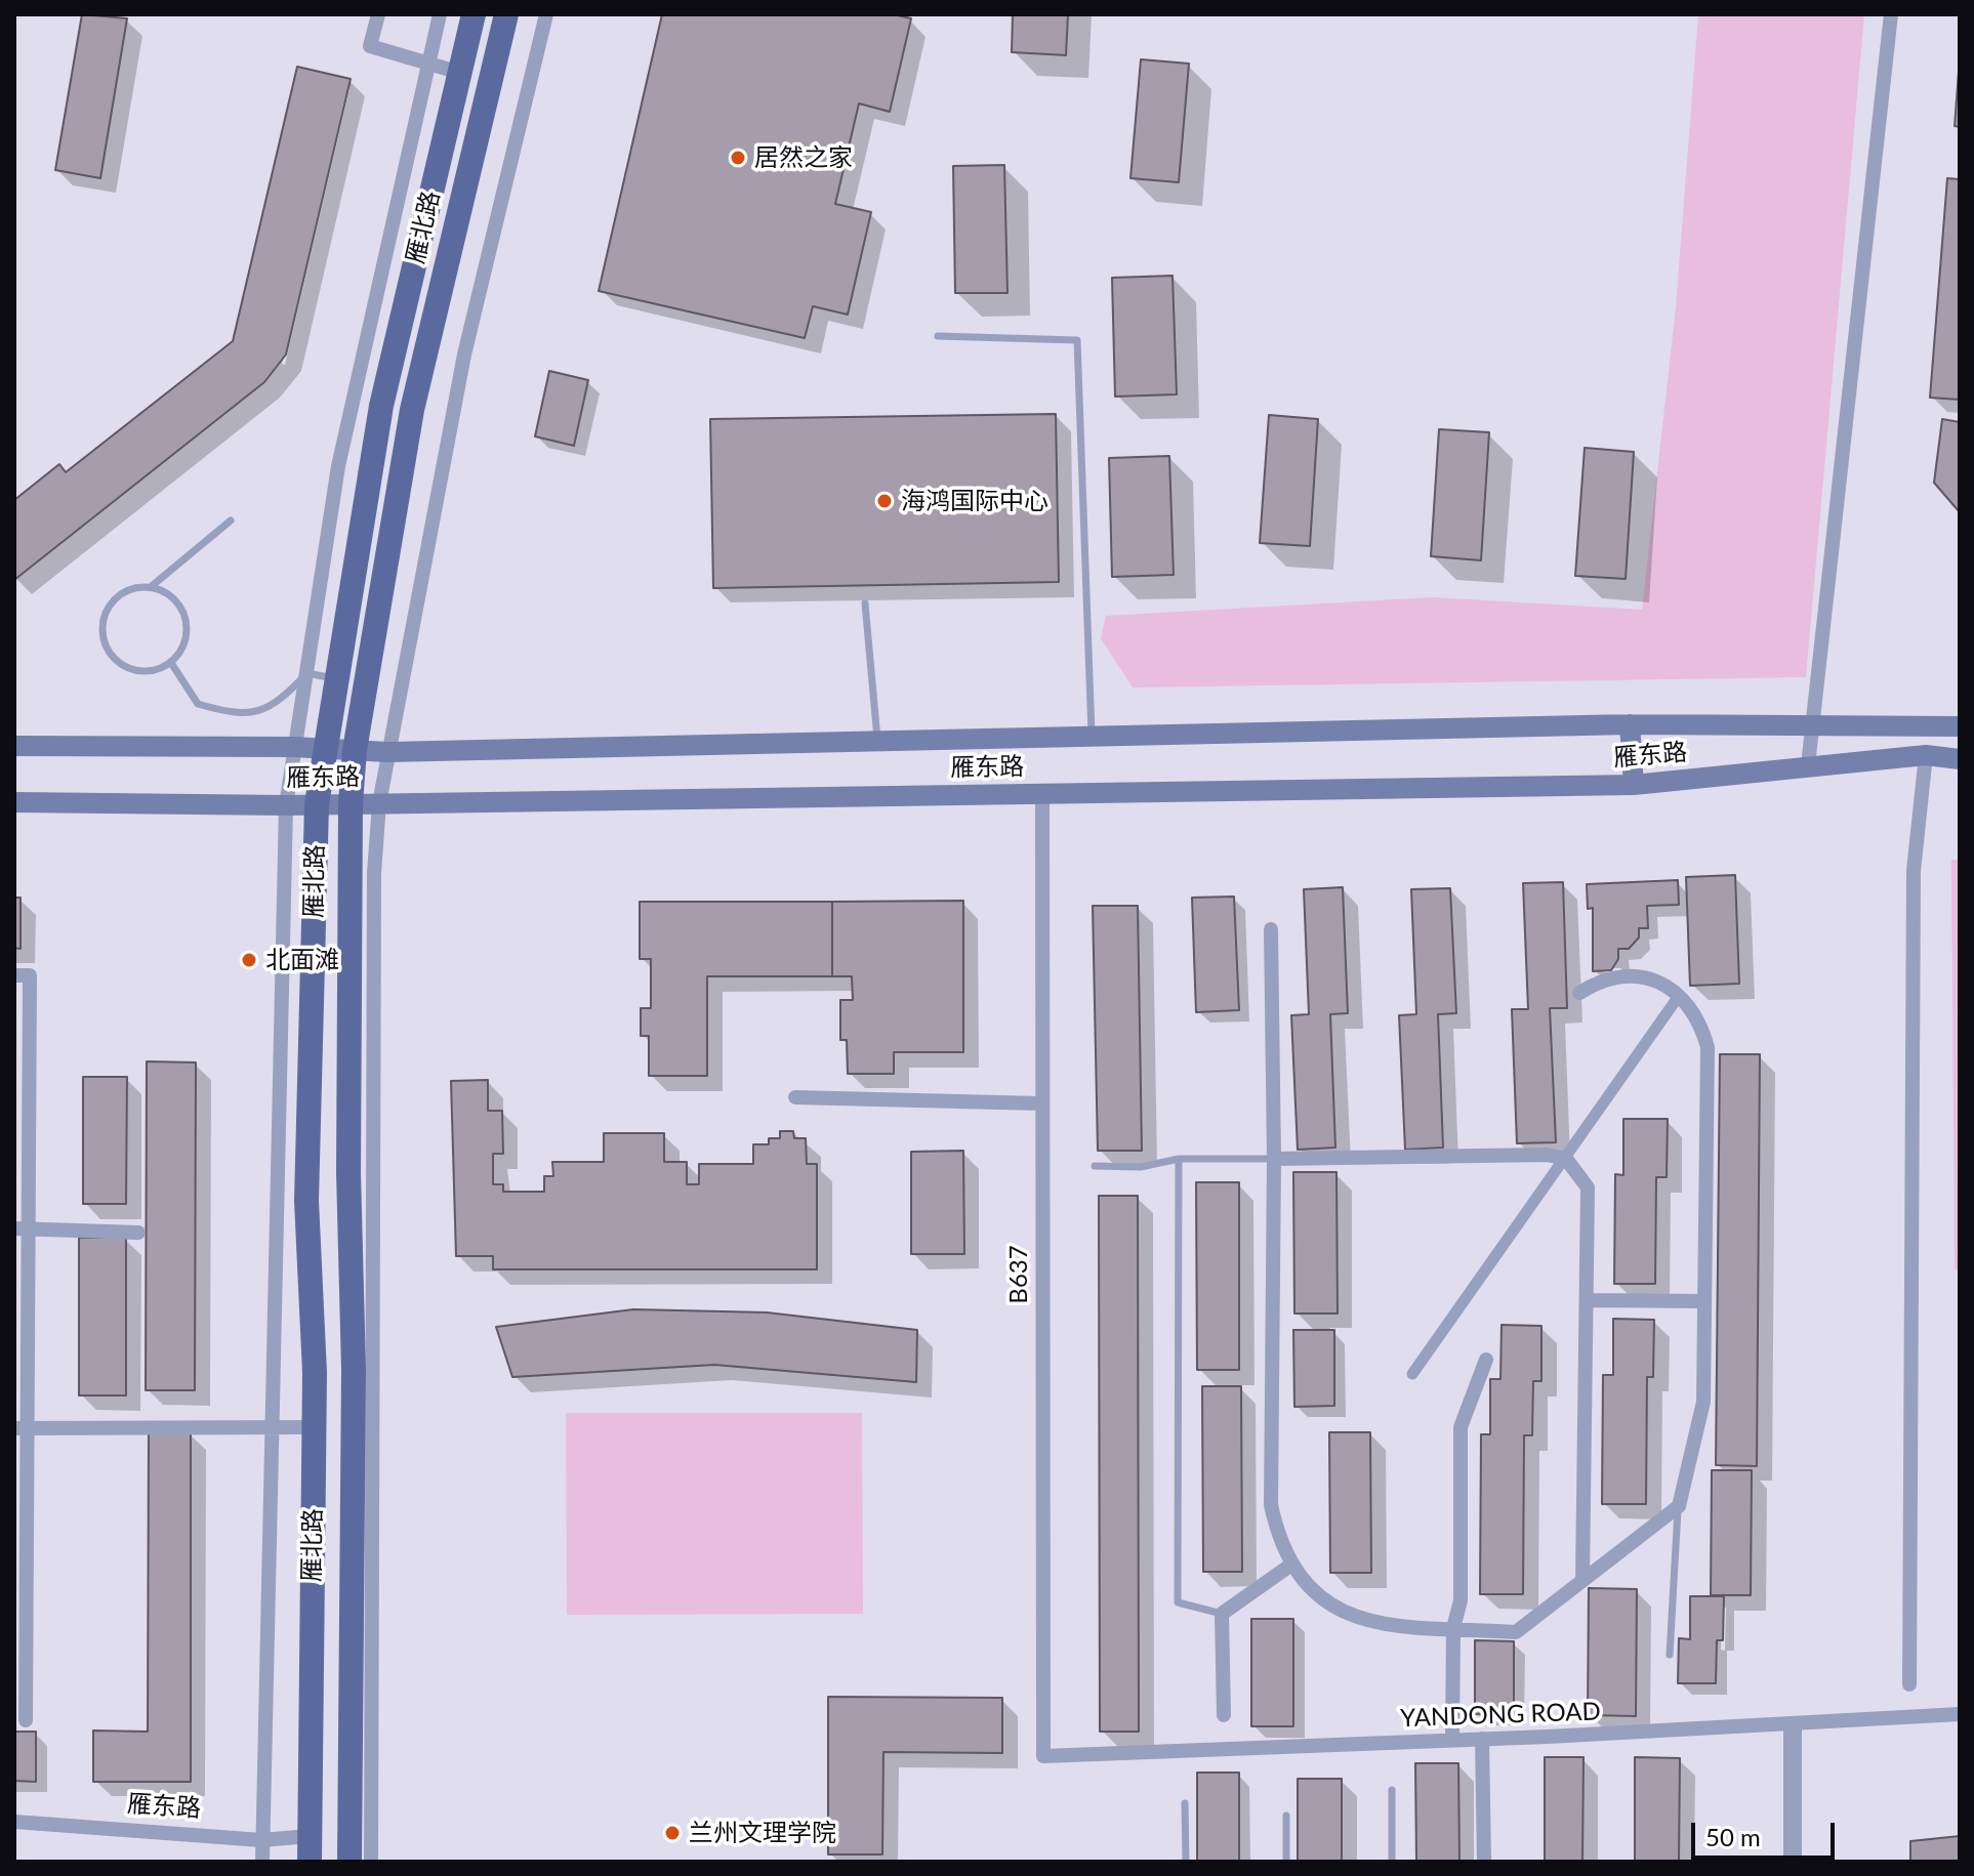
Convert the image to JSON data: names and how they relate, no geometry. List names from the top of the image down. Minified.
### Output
{"streets":{"main road":["雁北路","雁东路"],"street":["B637","YANDONG ROAD"]},"crossings":[["雁北路","雁东路"],["雁东路","B637"],["B637","YANDONG ROAD"]],"places":["居然之家","海鸿国际中心","北面滩","兰州文理学院"],"scale_bar":"50 m"}
